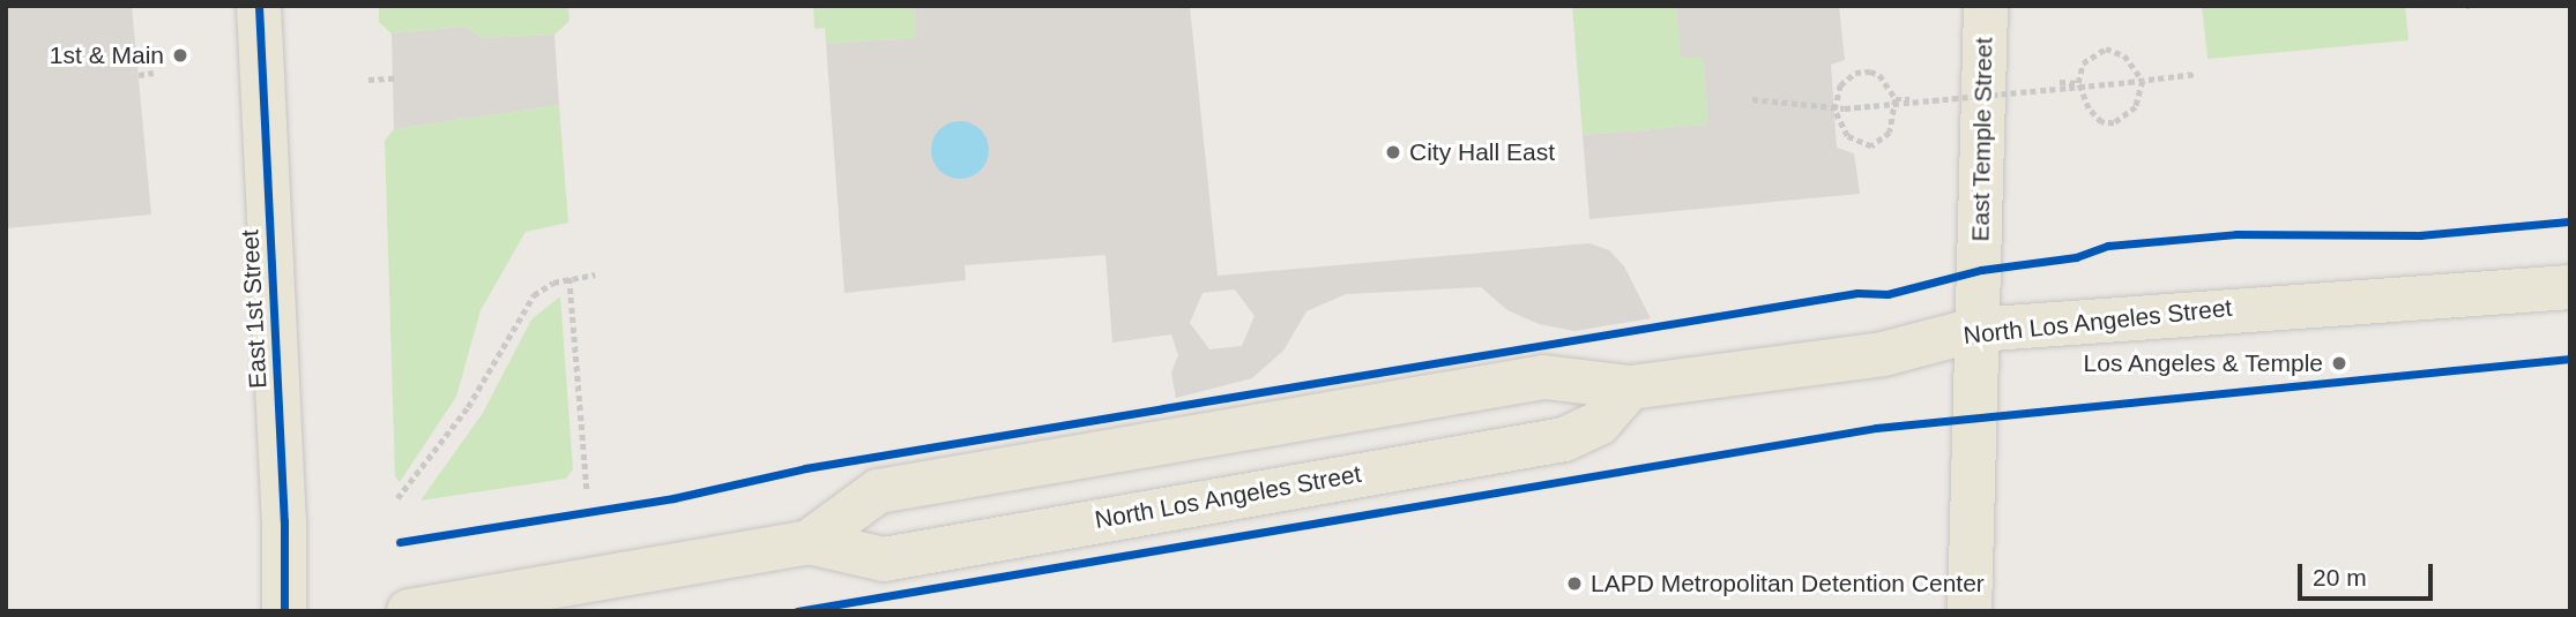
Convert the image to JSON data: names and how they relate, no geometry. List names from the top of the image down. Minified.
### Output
{"streets":{"main road":["East Temple Street","East 1st Street","North Los Angeles Street"]},"crossings":[["East Temple Street","North Los Angeles Street"]],"places":["1st & Main","City Hall East","Los Angeles & Temple","LAPD Metropolitan Detention Center"],"scale_bar":"20 m"}
